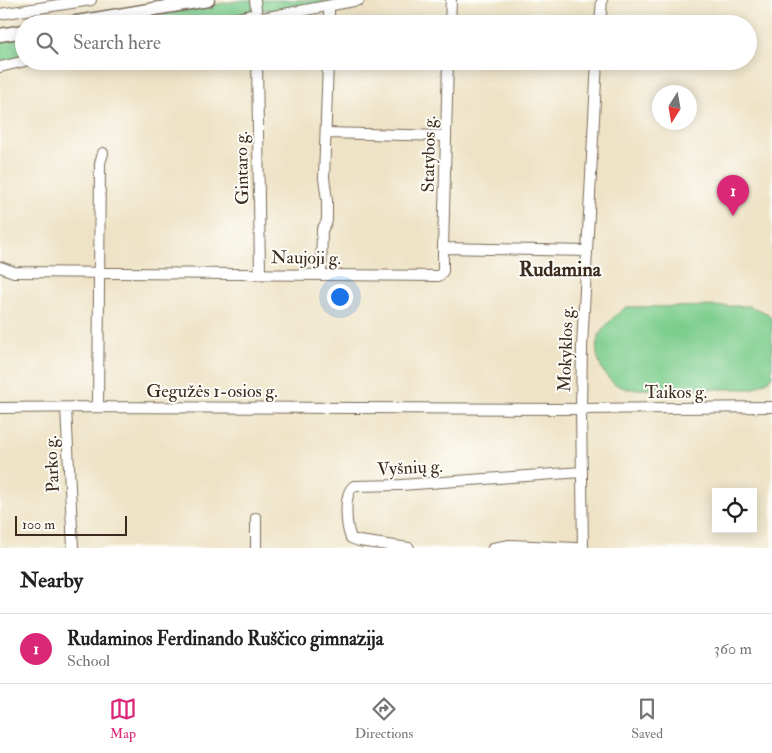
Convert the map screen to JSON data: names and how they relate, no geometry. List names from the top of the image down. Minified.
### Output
{"streets":{"street":["Statybos g.","Gintaro g.","Naujoji g.","Mokyklos g.","Gegužės 1-osios g.","Taikos g.","Parko g.","Vyšnių g."]},"crossings":[["Statybos g.","Naujoji g."],["Gintaro g.","Naujoji g."],["Mokyklos g.","Gegužės 1-osios g."],["Mokyklos g.","Taikos g."],["Mokyklos g.","Vyšnių g."],["Gegužės 1-osios g.","Taikos g."],["Gegužės 1-osios g.","Parko g."]],"districts":["Rudamina"],"scale_bar":"100 m","north":"bottom","page":{"search":"Search here","pins":"1","scale":"100 m","heading":"Nearby","list":[{"mark":"1","name":"Rudaminos Ferdinando Ruščico gimnazija","note":"School","value":"360 m"}],"nav":["Map","Directions","Saved"]}}
